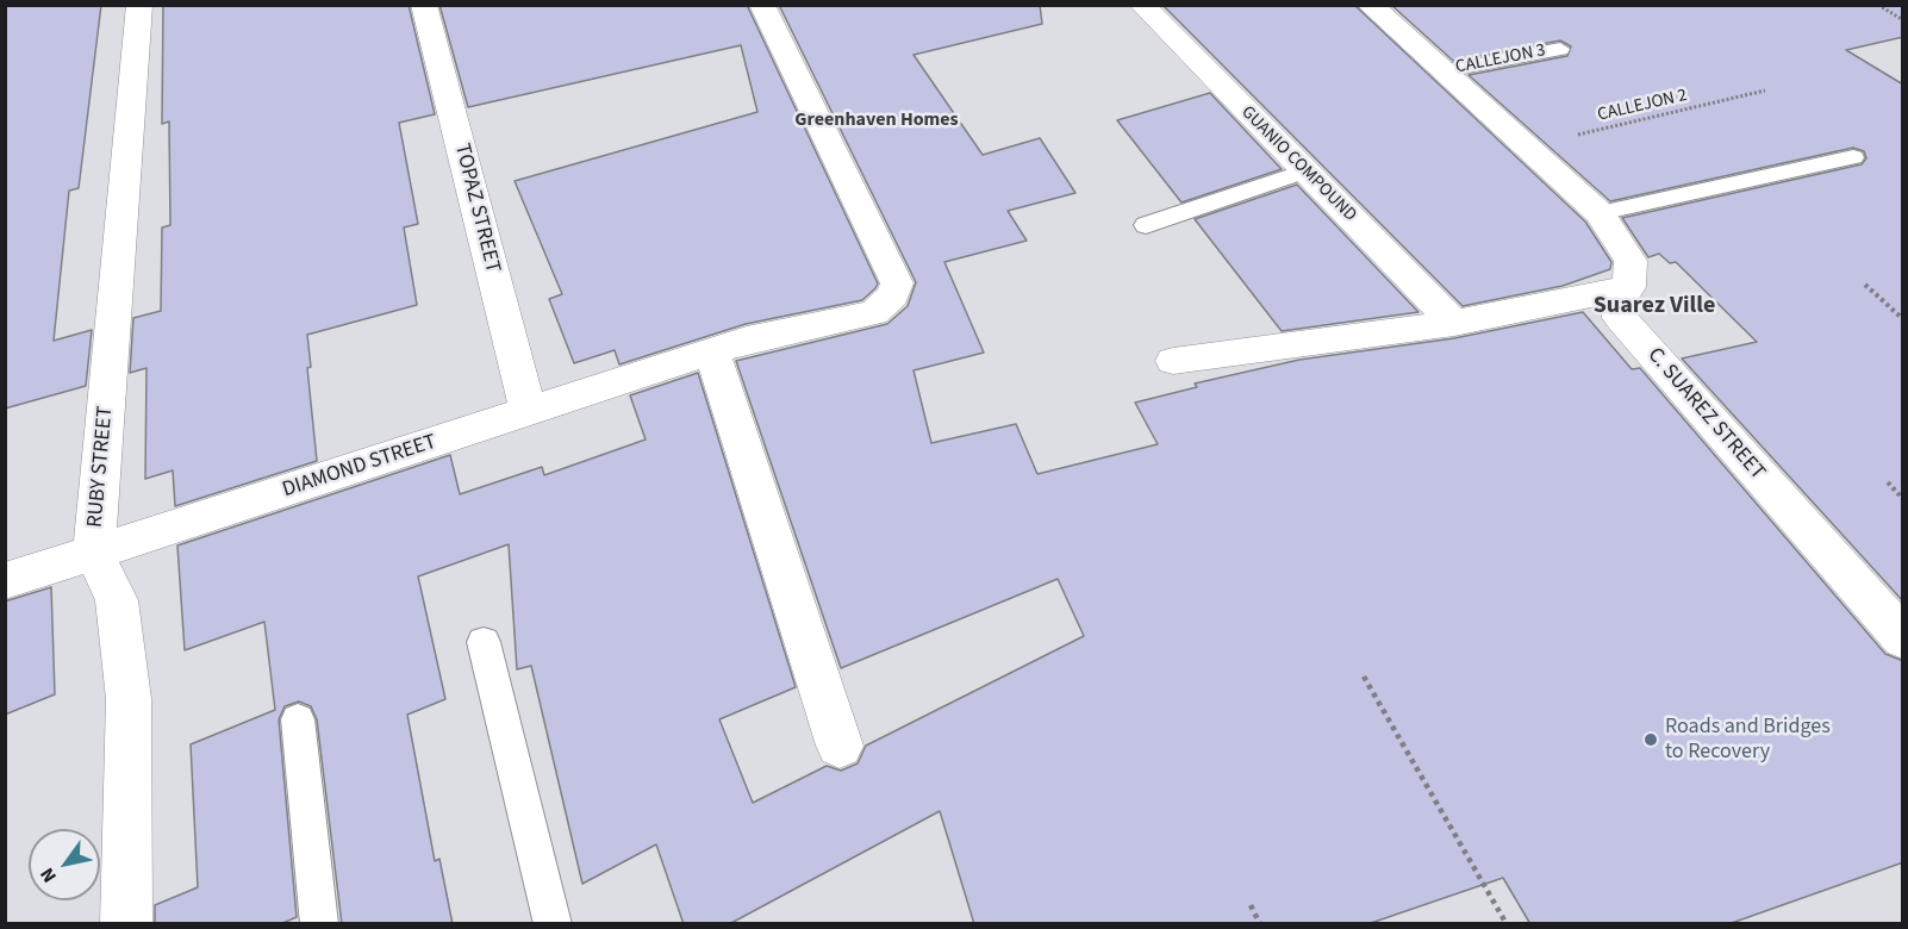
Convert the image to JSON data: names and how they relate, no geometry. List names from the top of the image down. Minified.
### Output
{"streets":{"street":["GUANIO COMPOUND","TOPAZ STREET","C. SUAREZ STREET","RUBY STREET","DIAMOND STREET"],"lane":["CALLEJON 3"],"path":["CALLEJON 2"]},"crossings":[["CALLEJON 3","C. SUAREZ STREET"],["CALLEJON 2","C. SUAREZ STREET"],["TOPAZ STREET","DIAMOND STREET"],["RUBY STREET","DIAMOND STREET"]],"districts":["Greenhaven Homes","Suarez Ville"],"places":["Roads and Bridges to Recovery"],"north":"bottom left"}
